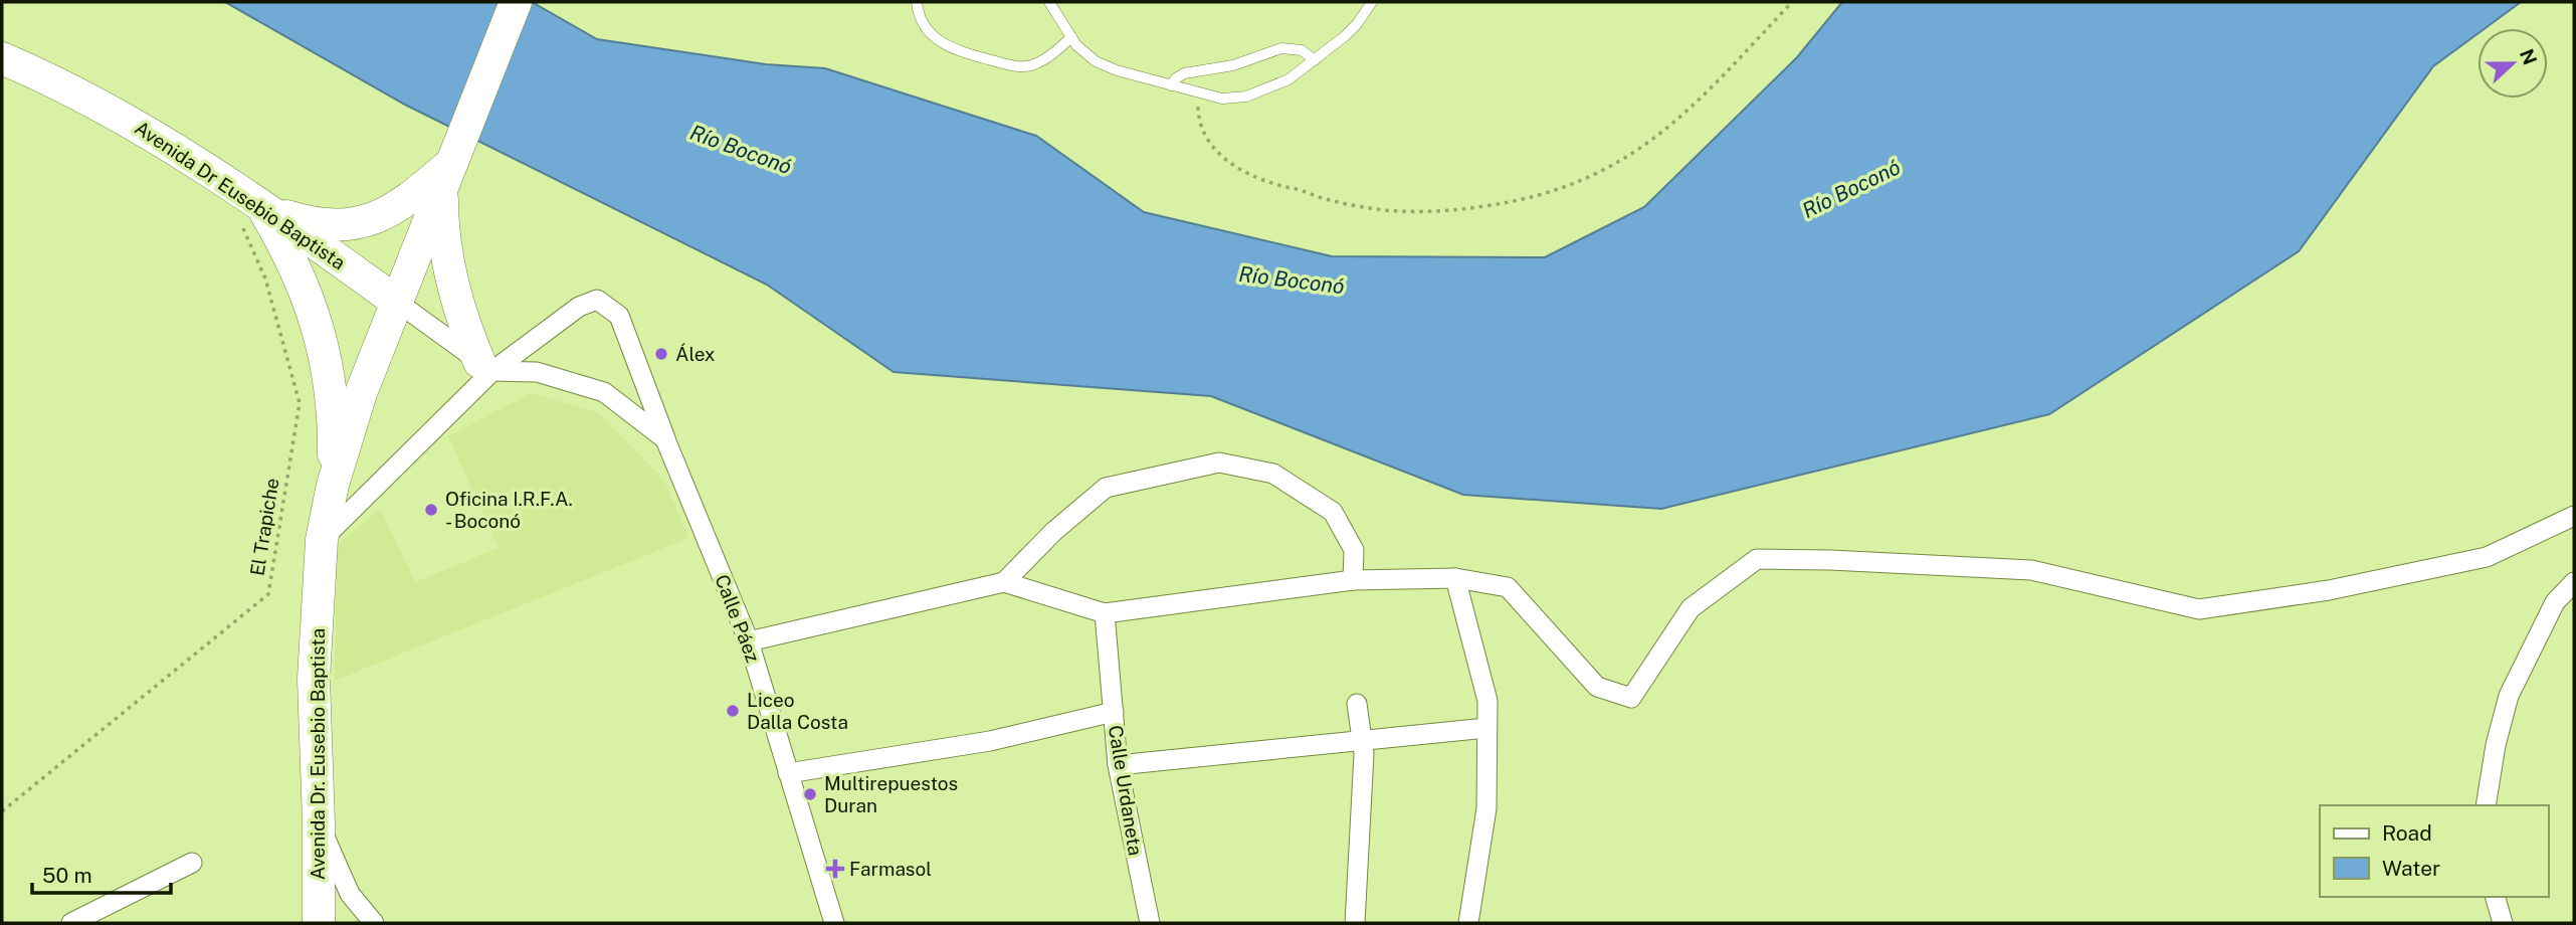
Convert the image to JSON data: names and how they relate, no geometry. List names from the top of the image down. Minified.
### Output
{"streets":{"main road":["Avenida Dr Eusebio Baptista","Avenida Dr. Eusebio Baptista"],"street":["Calle Páez","Calle Urdaneta"],"path":["El Trapiche"]},"crossings":[["Avenida Dr Eusebio Baptista","El Trapiche"],["Avenida Dr Eusebio Baptista","Avenida Dr. Eusebio Baptista"],["Calle Páez","Avenida Dr. Eusebio Baptista"]],"water":["Río Boconó"],"places":{"other":["Álex","Oficina I.R.F.A. - Boconó","Liceo Dalla Costa","Multirepuestos Duran"],"health":["Farmasol"]},"legend":["Road","Water"],"scale_bar":"50 m","north":"right"}
